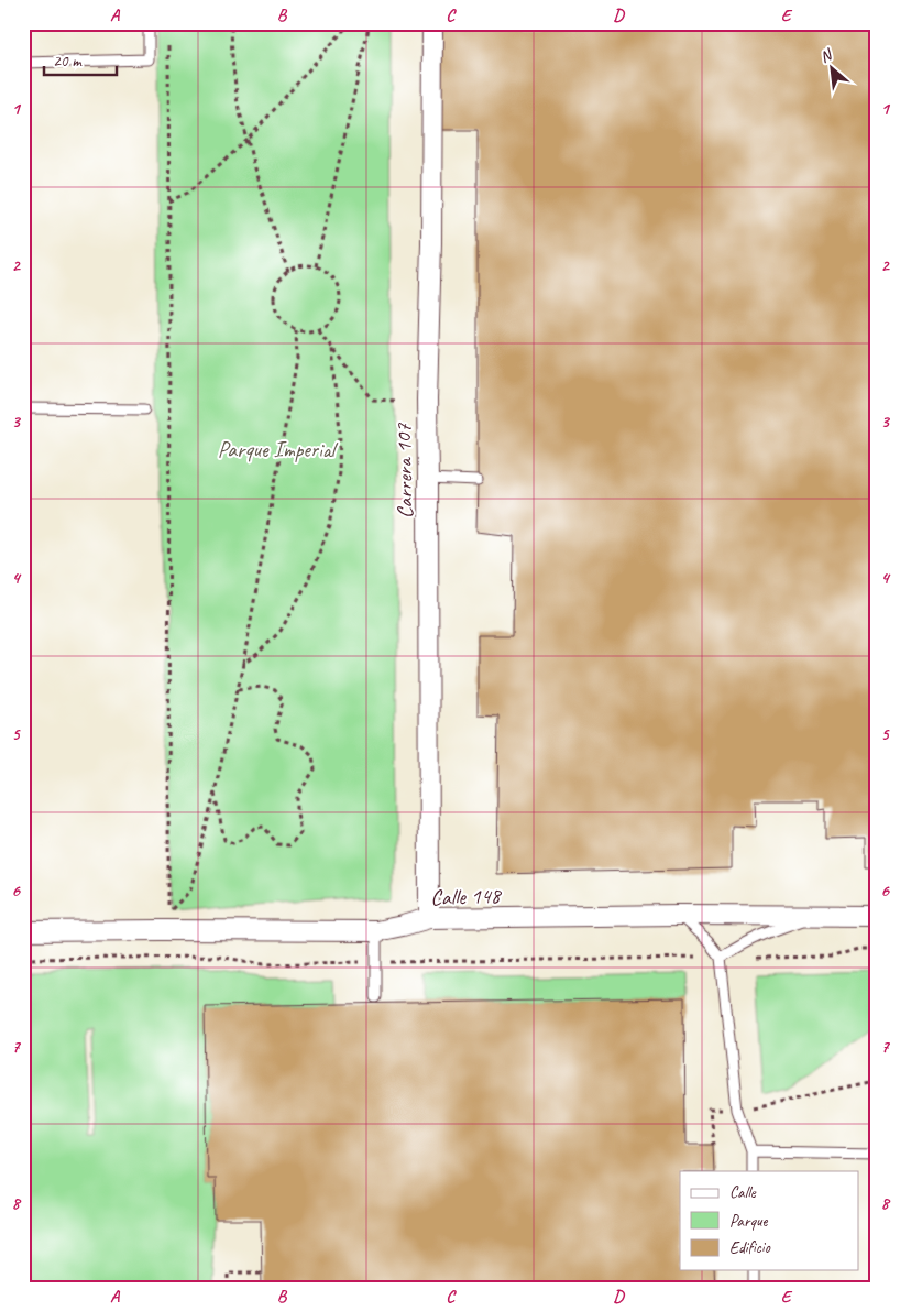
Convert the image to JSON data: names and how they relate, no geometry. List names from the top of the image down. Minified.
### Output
{"streets":{"street":["Carrera 107","Calle 148"]},"crossings":[["Carrera 107","Calle 148"]],"parks":["Parque Imperial"],"legend":["Calle","Parque","Edificio"],"scale_bar":"20 m","north":"top left","grid":{"columns":["A","B","C","D","E"],"rows":["1","2","3","4","5","6","7","8"]}}
